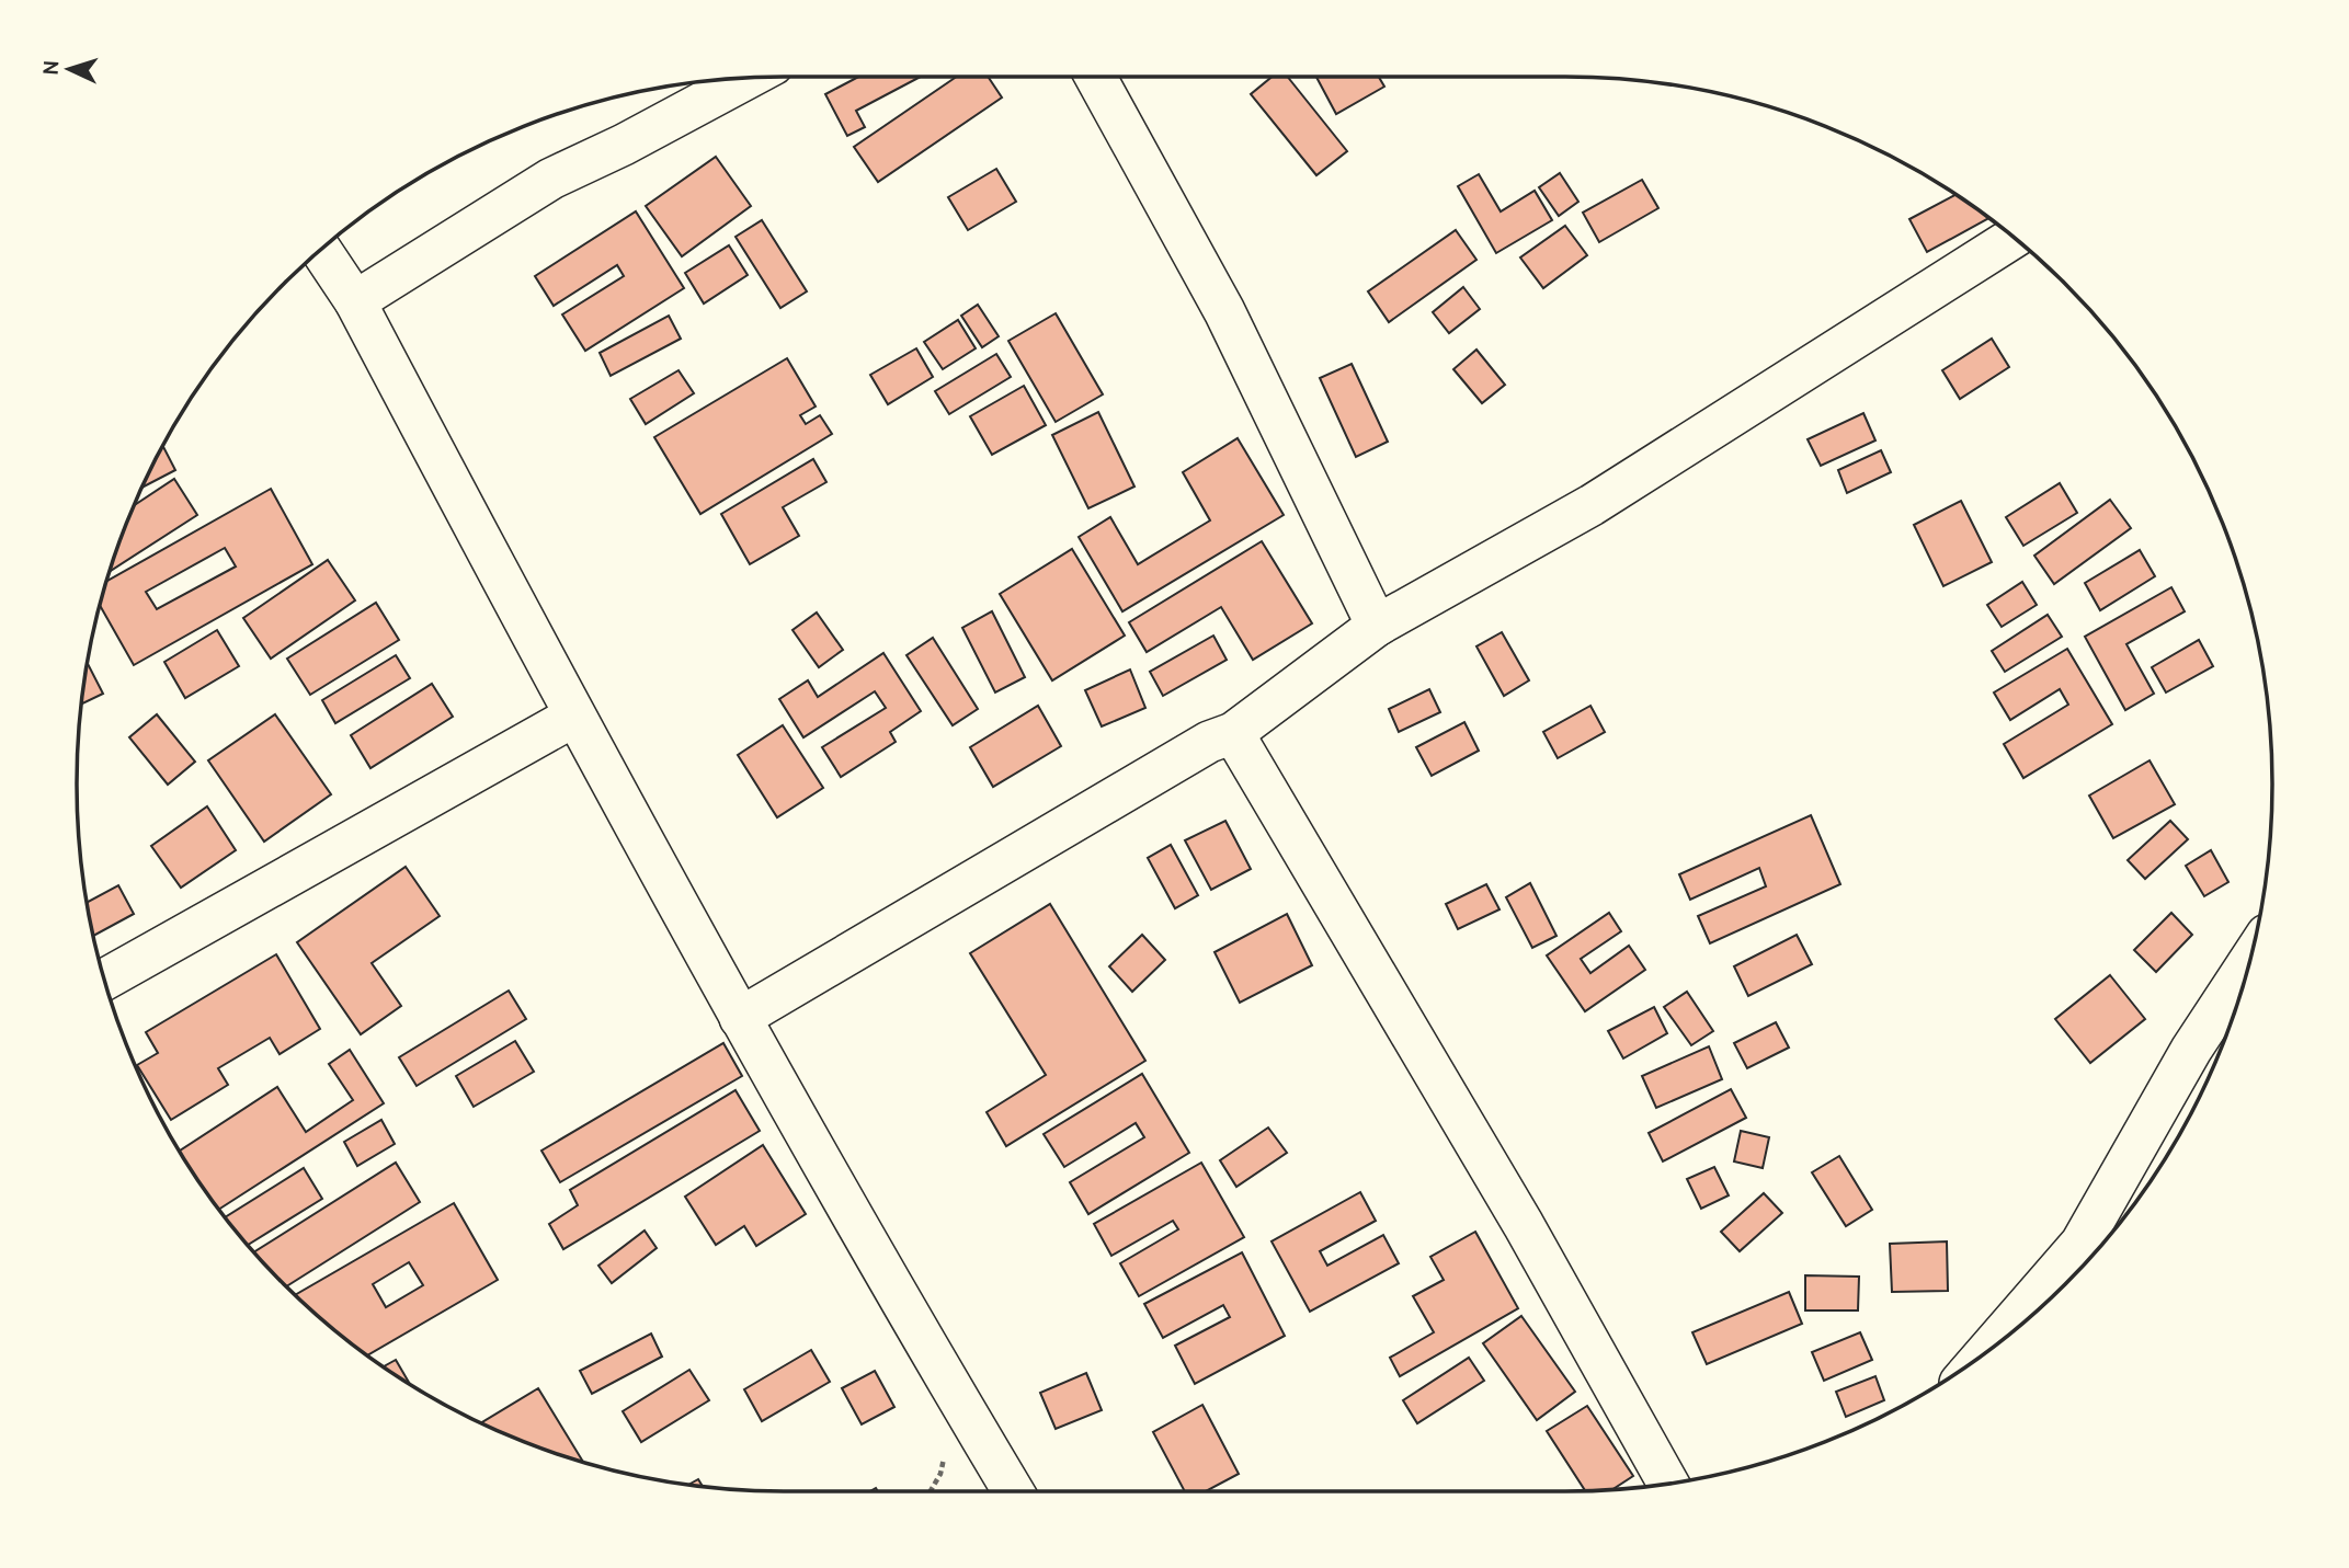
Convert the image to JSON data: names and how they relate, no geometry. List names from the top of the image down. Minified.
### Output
{"north":"left"}
